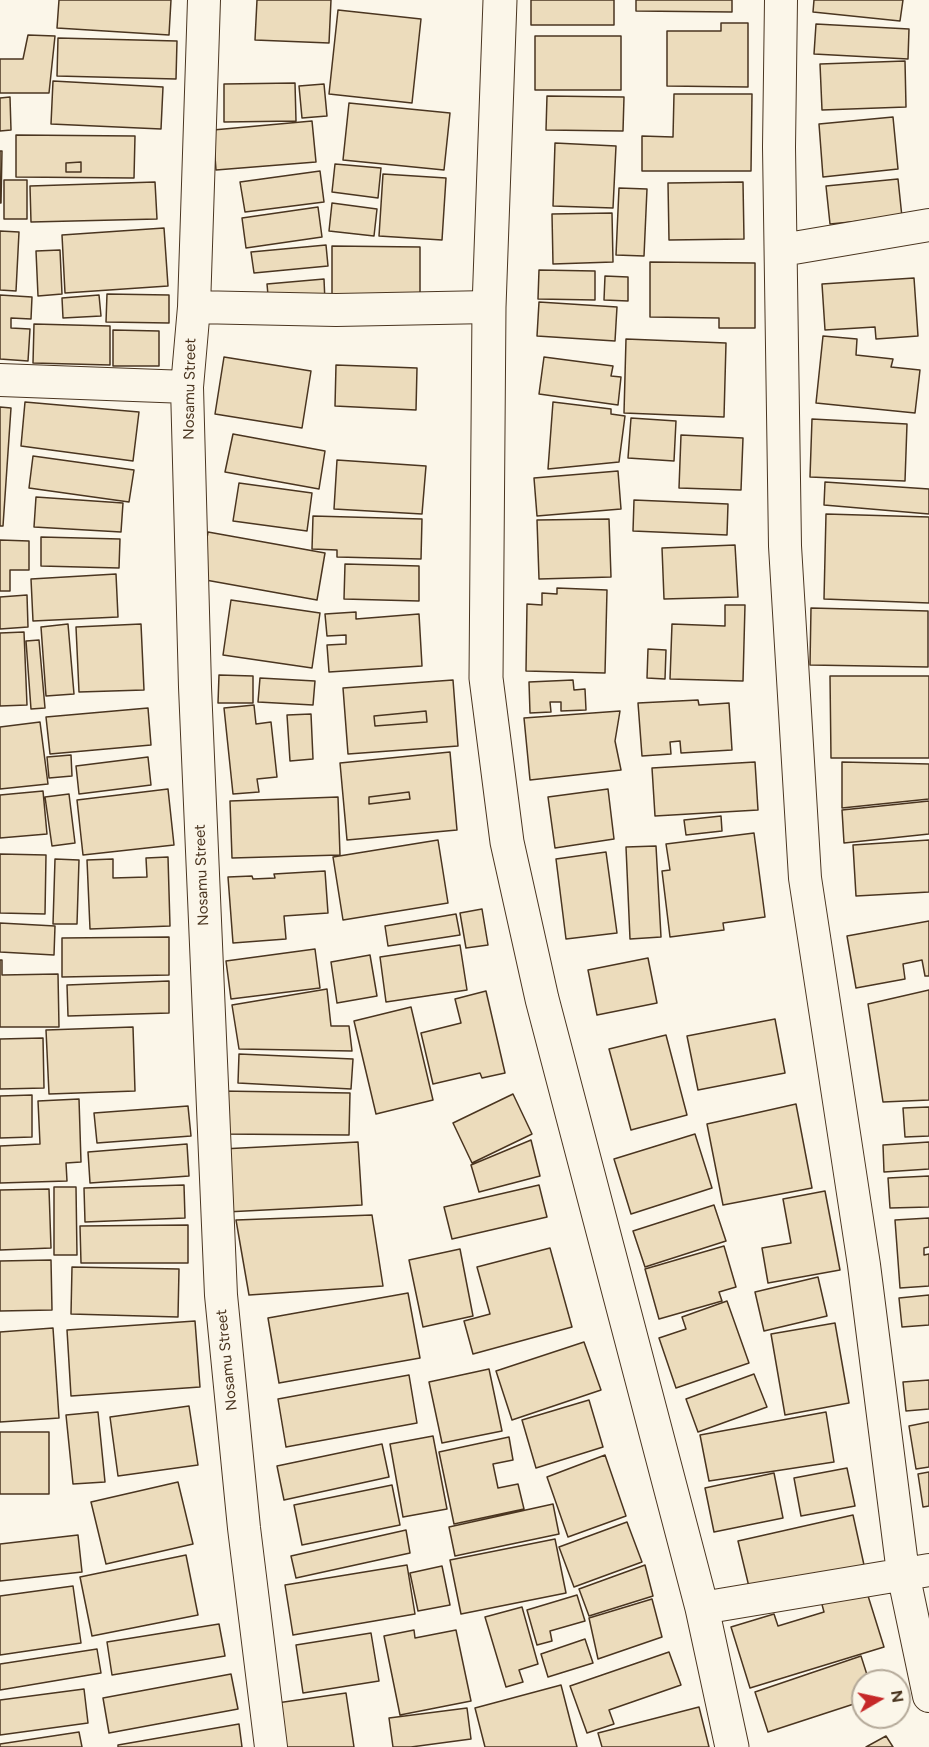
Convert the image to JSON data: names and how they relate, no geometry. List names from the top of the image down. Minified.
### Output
{"streets":{"street":["Nosamu Street"]},"north":"right"}
